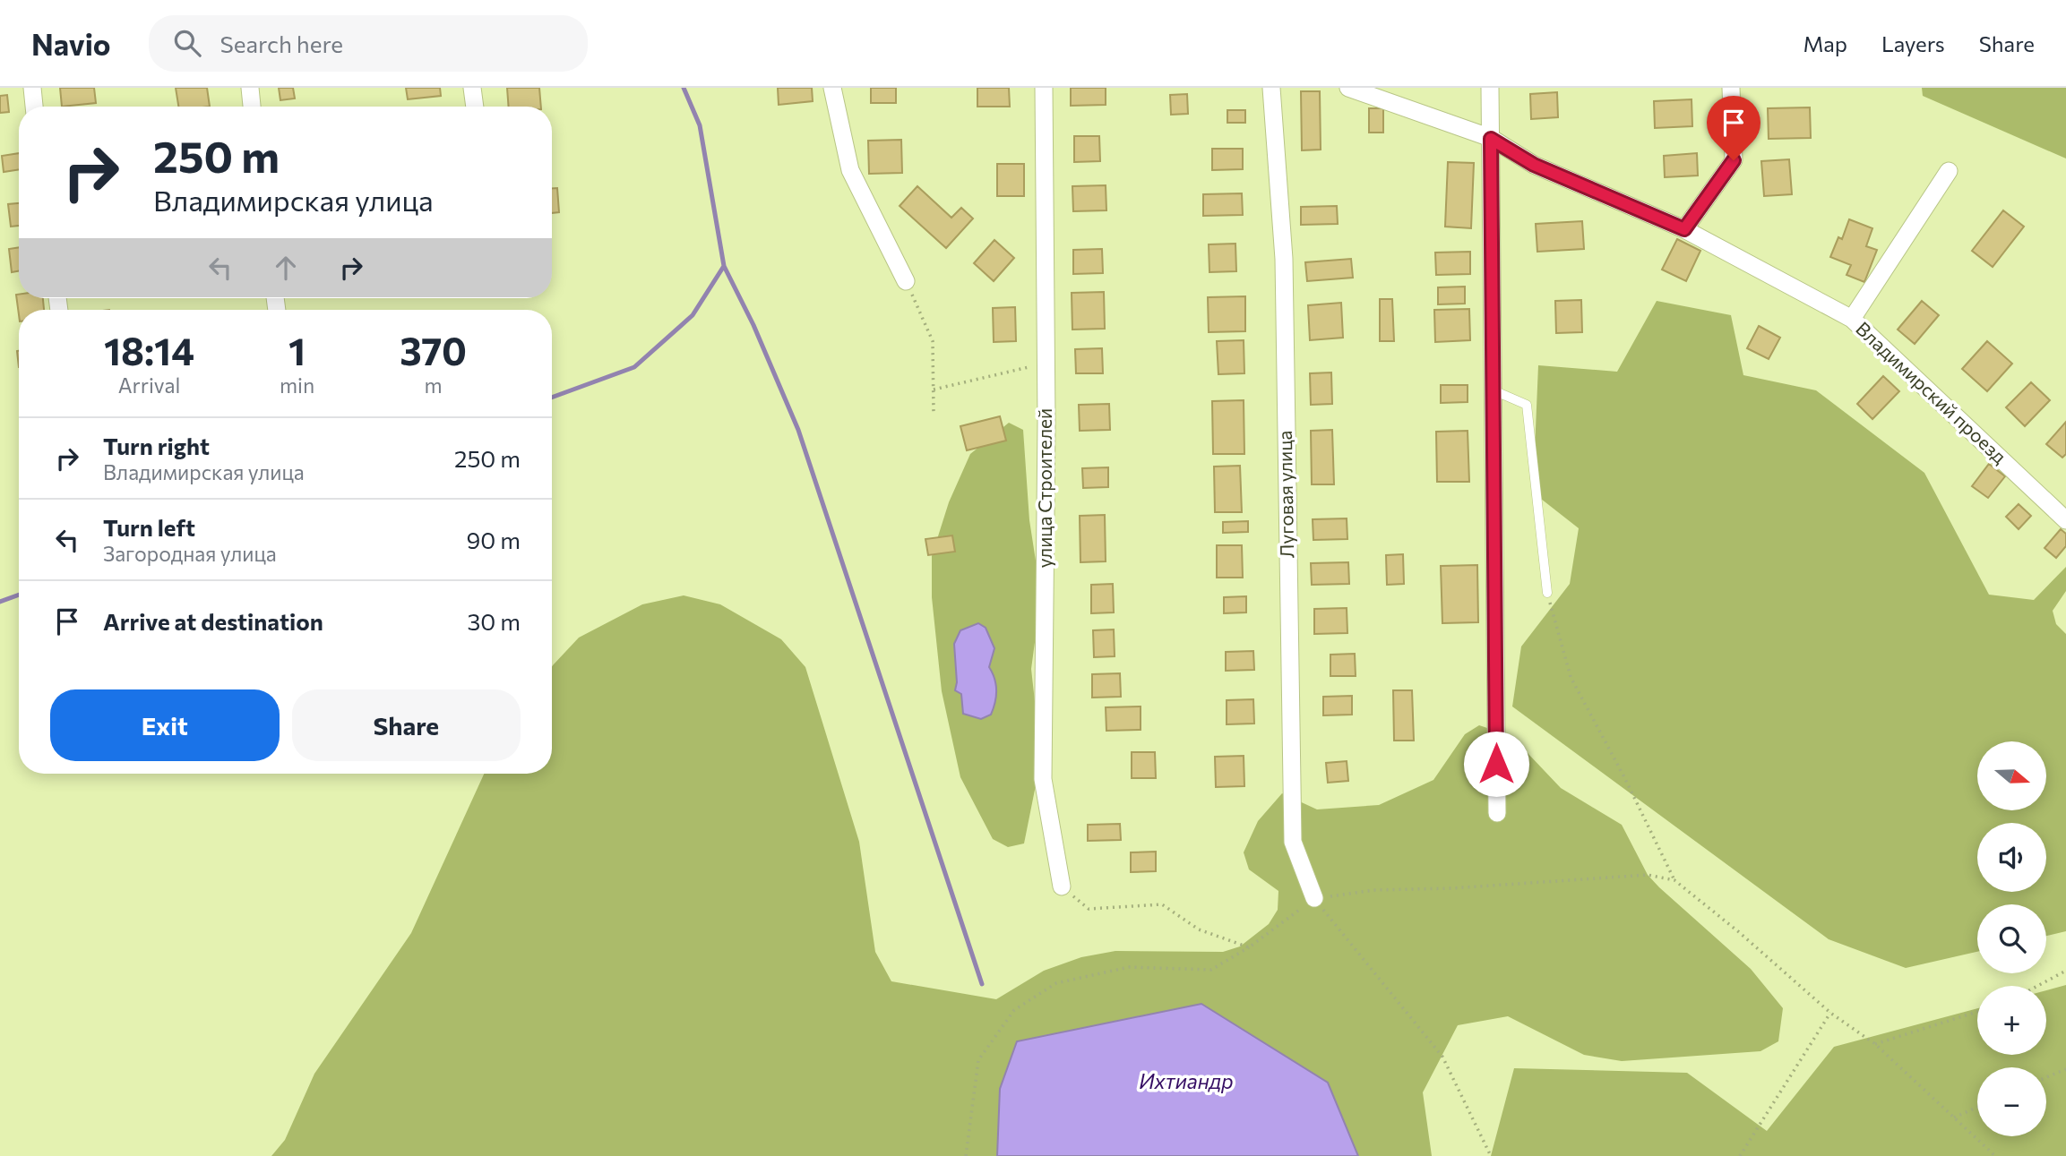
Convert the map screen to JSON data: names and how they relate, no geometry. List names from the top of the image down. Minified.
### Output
{"streets":{"street":["Владимирский проезд","улица Строителей","Луговая улица"]},"water":["Ихтиандр"],"north":"right","page":{"header":"Navio","search":"Search here","nav":["Map","Layers","Share"],"turn":["250 m","Владимирская улица"],"eta":["18:14","Arrival","1","min","370","m"],"list":[{"name":"Turn right","note":"Владимирская улица","value":"250 m"},{"name":"Turn left","note":"Загородная улица","value":"90 m"},{"name":"Arrive at destination","value":"30 m"}],"buttons":["Exit","Share"],"map_buttons":["+","−"]}}
